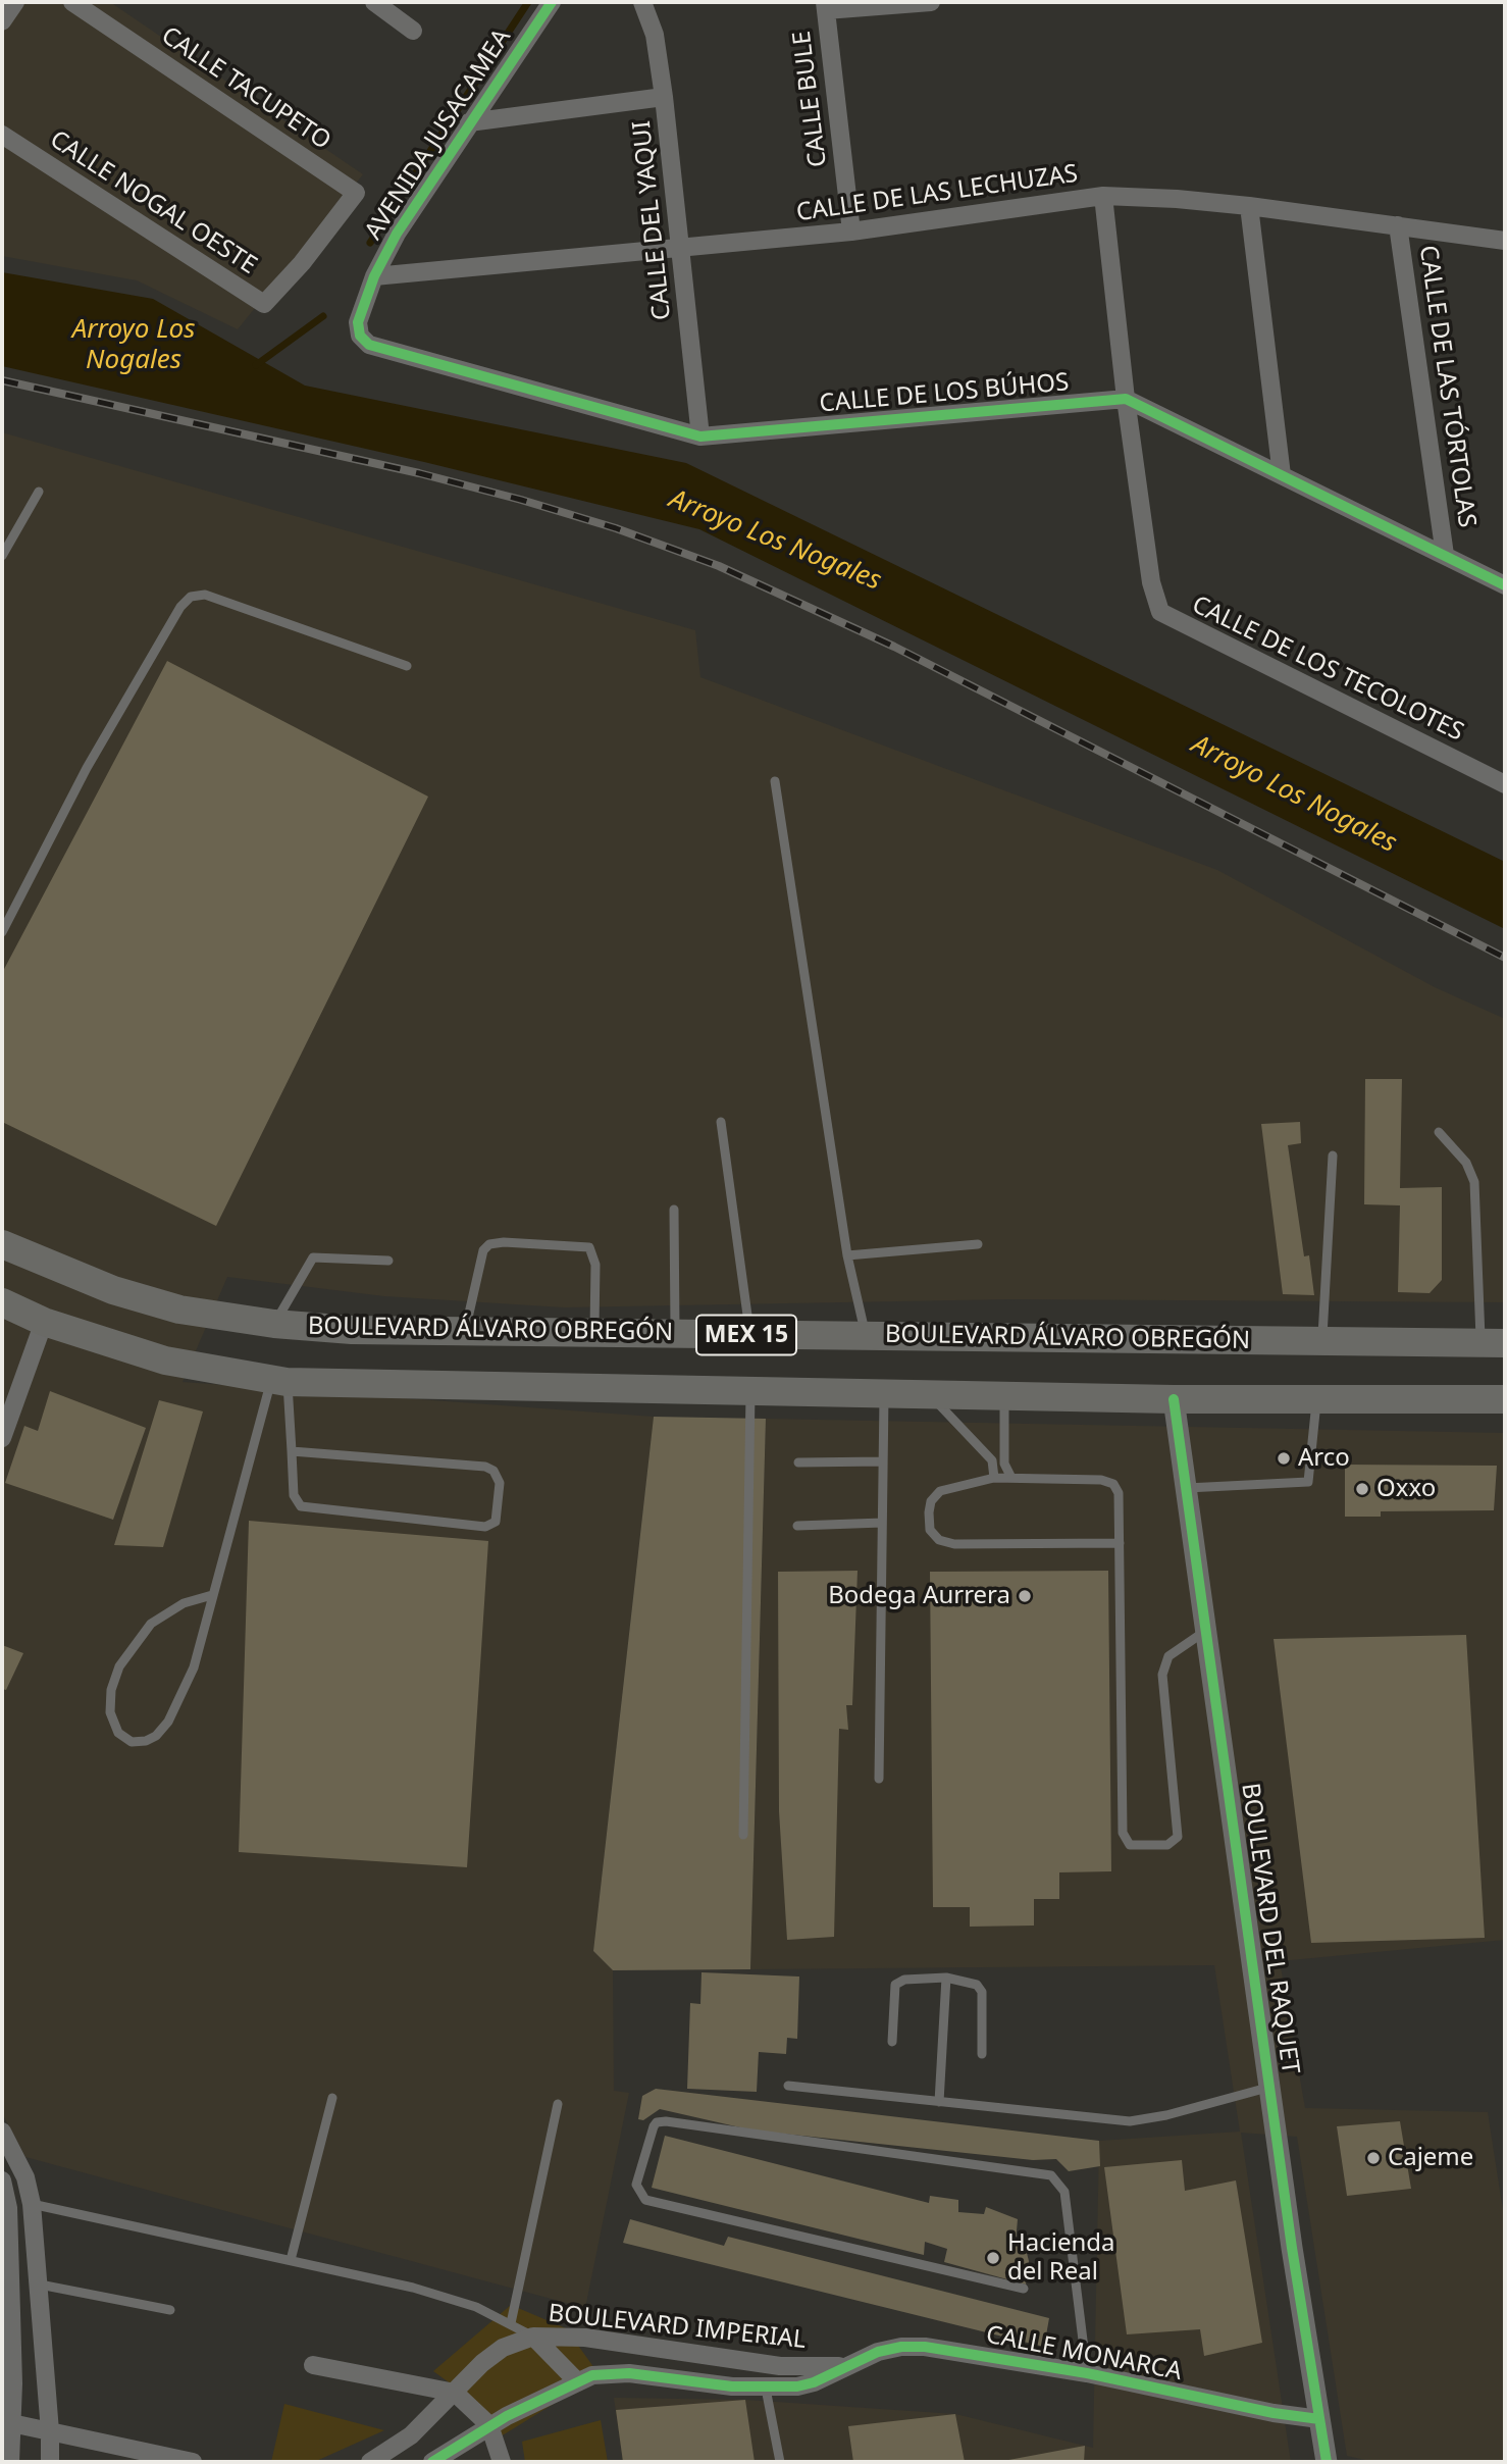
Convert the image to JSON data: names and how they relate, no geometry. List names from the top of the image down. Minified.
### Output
{"streets":{"highway":["BOULEVARD ÁLVARO OBREGÓN","MEX 15"],"street":["CALLE TACUPETO","CALLE BULE","AVENIDA JUSACAMEA","CALLE DE LAS LECHUZAS","CALLE NOGAL OESTE","CALLE DEL YAQUI","CALLE DE LAS TÓRTOLAS","CALLE DE LOS BÚHOS","CALLE DE LOS TECOLOTES","BOULEVARD DEL RAQUET","BOULEVARD IMPERIAL","CALLE MONARCA"]},"crossings":[["CALLE TACUPETO","CALLE NOGAL OESTE"],["CALLE BULE","CALLE DE LAS LECHUZAS"],["AVENIDA JUSACAMEA","CALLE DE LAS LECHUZAS"],["AVENIDA JUSACAMEA","CALLE DE LOS BÚHOS"],["CALLE DE LAS LECHUZAS","CALLE DEL YAQUI"],["CALLE DE LAS LECHUZAS","CALLE DE LAS TÓRTOLAS"],["CALLE DE LAS LECHUZAS","CALLE DE LOS TECOLOTES"],["CALLE DEL YAQUI","CALLE DE LOS BÚHOS"],["CALLE DE LOS BÚHOS","CALLE DE LOS TECOLOTES"],["MEX 15","BOULEVARD DEL RAQUET"],["BOULEVARD DEL RAQUET","CALLE MONARCA"],["BOULEVARD IMPERIAL","CALLE MONARCA"]],"water":["Arroyo Los Nogales"],"places":["Arco","Oxxo","Bodega Aurrera","Cajeme","Hacienda del Real"]}
